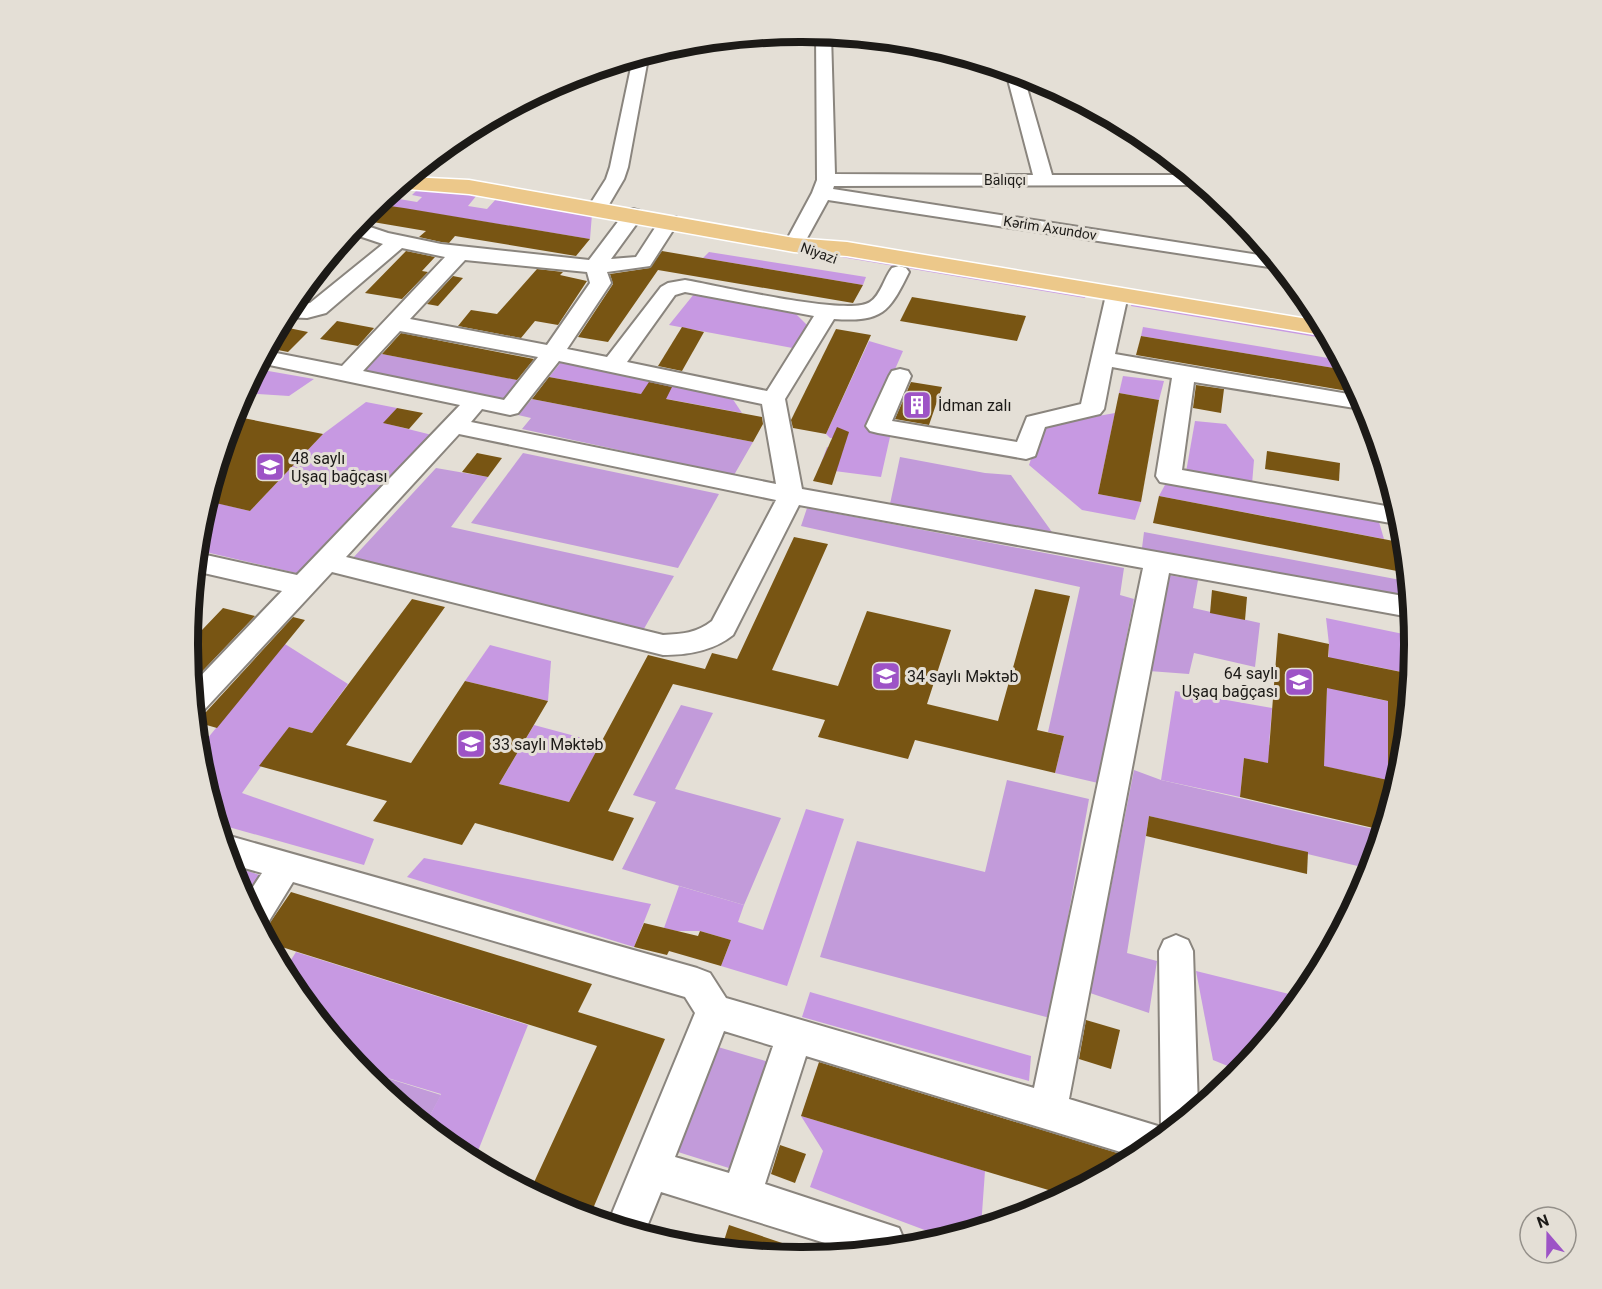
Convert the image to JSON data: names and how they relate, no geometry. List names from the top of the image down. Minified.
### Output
{"streets":{"main road":["Niyazi"],"street":["Balıqçı","Kərim Axundov"]},"crossings":[["Balıqçı","Kərim Axundov"]],"places":{"building":["İdman zalı"],"school or university":["48 saylı Uşaq bağçası","34 saylı Məktəb","64 saylı Uşaq bağçası","33 saylı Məktəb"]},"north":"top"}
